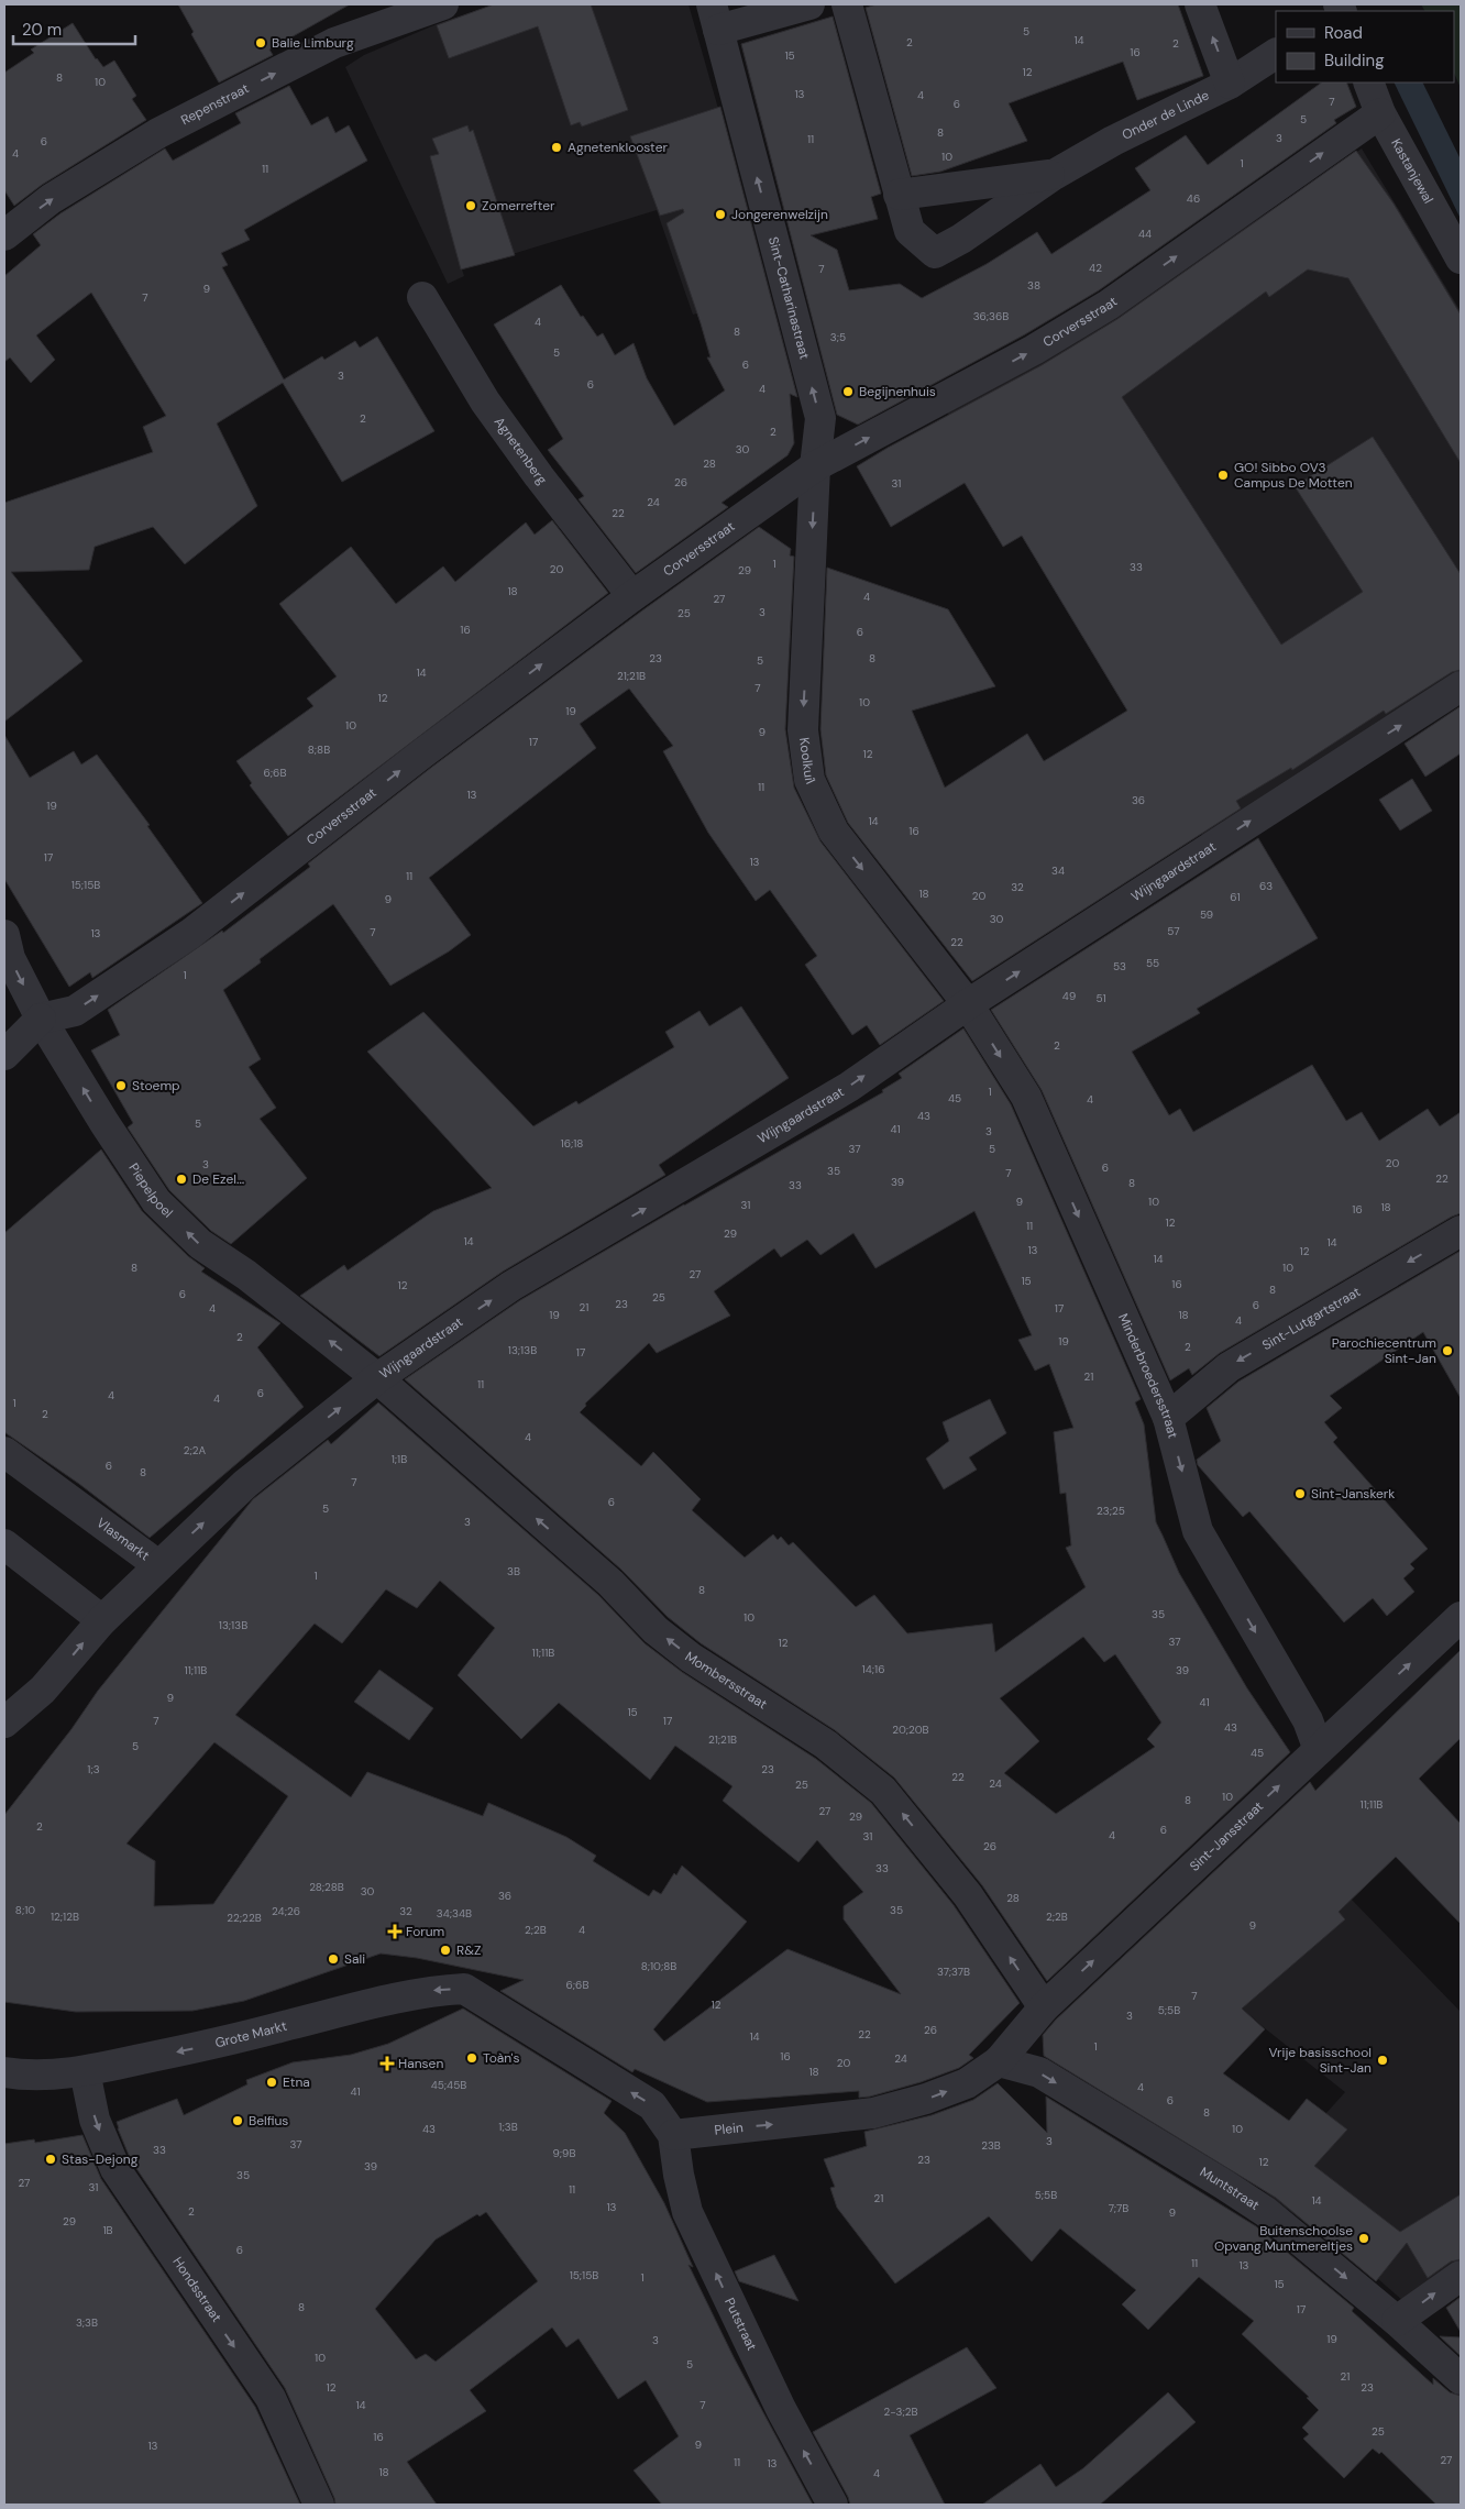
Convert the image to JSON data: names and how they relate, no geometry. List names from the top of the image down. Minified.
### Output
{"streets":{"street":["Repenstraat","Onder de Linde","Kastanjewal","Sint-Catharinastraat","Corversstraat","Agnetenberg","Koolkuil","Wijngaardstraat","Piepelpoel","Sint-Lutgartstraat","Minderbroedersstraat","Vlasmarkt","Mombersstraat","Sint-Jansstraat","Grote Markt","Plein","Muntstraat","Hondsstraat","Putstraat"]},"crossings":[["Kastanjewal","Corversstraat"],["Sint-Catharinastraat","Corversstraat"],["Sint-Catharinastraat","Koolkuil"],["Corversstraat","Agnetenberg"],["Corversstraat","Koolkuil"],["Corversstraat","Piepelpoel"],["Koolkuil","Wijngaardstraat"],["Koolkuil","Minderbroedersstraat"],["Wijngaardstraat","Piepelpoel"],["Wijngaardstraat","Minderbroedersstraat"],["Wijngaardstraat","Vlasmarkt"],["Wijngaardstraat","Mombersstraat"],["Piepelpoel","Mombersstraat"],["Sint-Lutgartstraat","Minderbroedersstraat"],["Minderbroedersstraat","Sint-Jansstraat"],["Mombersstraat","Sint-Jansstraat"],["Sint-Jansstraat","Plein"],["Sint-Jansstraat","Muntstraat"],["Grote Markt","Plein"],["Grote Markt","Hondsstraat"],["Grote Markt","Putstraat"],["Plein","Muntstraat"],["Plein","Putstraat"]],"one_way":["Repenstraat","Sint-Catharinastraat","Corversstraat","Koolkuil","Wijngaardstraat","Sint-Lutgartstraat","Minderbroedersstraat","Mombersstraat","Sint-Jansstraat","Grote Markt","Plein","Muntstraat","Hondsstraat","Putstraat"],"places":{"other":["Balie Limburg","Agnetenklooster","Zomerrefter","Jongerenwelzijn","Begijnenhuis","GO! Sibbo OV3 Campus De Motten","Stoemp","De Ezel...","Parochiecentrum Sint-Jan","Sint-Janskerk","R&Z","Sali","Toàn's","Vrije basisschool Sint-Jan","Etna","Belfius","Stas-Dejong","Buitenschoolse Opvang Muntmereltjes"],"health":["Forum","Hansen"]},"house_numbers":["5","14","2","2","16","15","12","8","10","13","4","7","6","5","8","3","11","6","4","10","1","11","46","44","42","7","38","9","7","36;36B","4","8","3;5","5","6","3","6","4","2","2","30","28","26","31","24","22","1","33","20","29","18","4","27","3","25","16","6","23","8","5","14","21;21B","7","12","10","19","10","9","17","8;8B","12","6;6B","11","13","36","19","14","16","17","13","34","11","15;15B","63","32","18","20","61","9","59","30","57","7","13","22","55","53","1","49","51","2","1","45","4","43","5","41","3","16;18","37","5","20","3","6","35","7","22","39","8","33","9","10","31","18","16","12","11","29","14","14","13","12","14","8","10","27","15","16","12","8","6","25","23","6","21","4","17","19","18","4","2","19","2","13;13B","17","21","11","6","4","4","1","2","4","2;2A","1;1B","6","8","7","6","5","23;25","3","3B","1","8","35","10","13;13B","37","12","11;11B","14;16","11;11B","39","9","41","15","7","17","43","20;20B","21;21B","5","45","1;3","23","22","24","25","10","8","11;11B","27","29","2","6","4","31","26","33","28;28B","30","36","28","8;10","35","24;26","32","34;34B","12;12B","2;2B","22;22B","9","2;2B","4","8;10;8B","37;37B","6;6B","7","12","5;5B","3","26","22","14","1","16","24","20","18","45;45B","4","41","6","8","1;3B","43","10","3","37","23B","33","9;9B","23","12","39","35","27","31","11","5;5B","21","14","13","7;7B","2","9","29","1B","6","11","13","15;15B","1","15","8","17","3;3B","19","3","10","5","21","12","23","14","7","2-3;2B","25","16","9","13","27","11","13","18","4"],"legend":["Road","Building"],"scale_bar":"20 m"}
